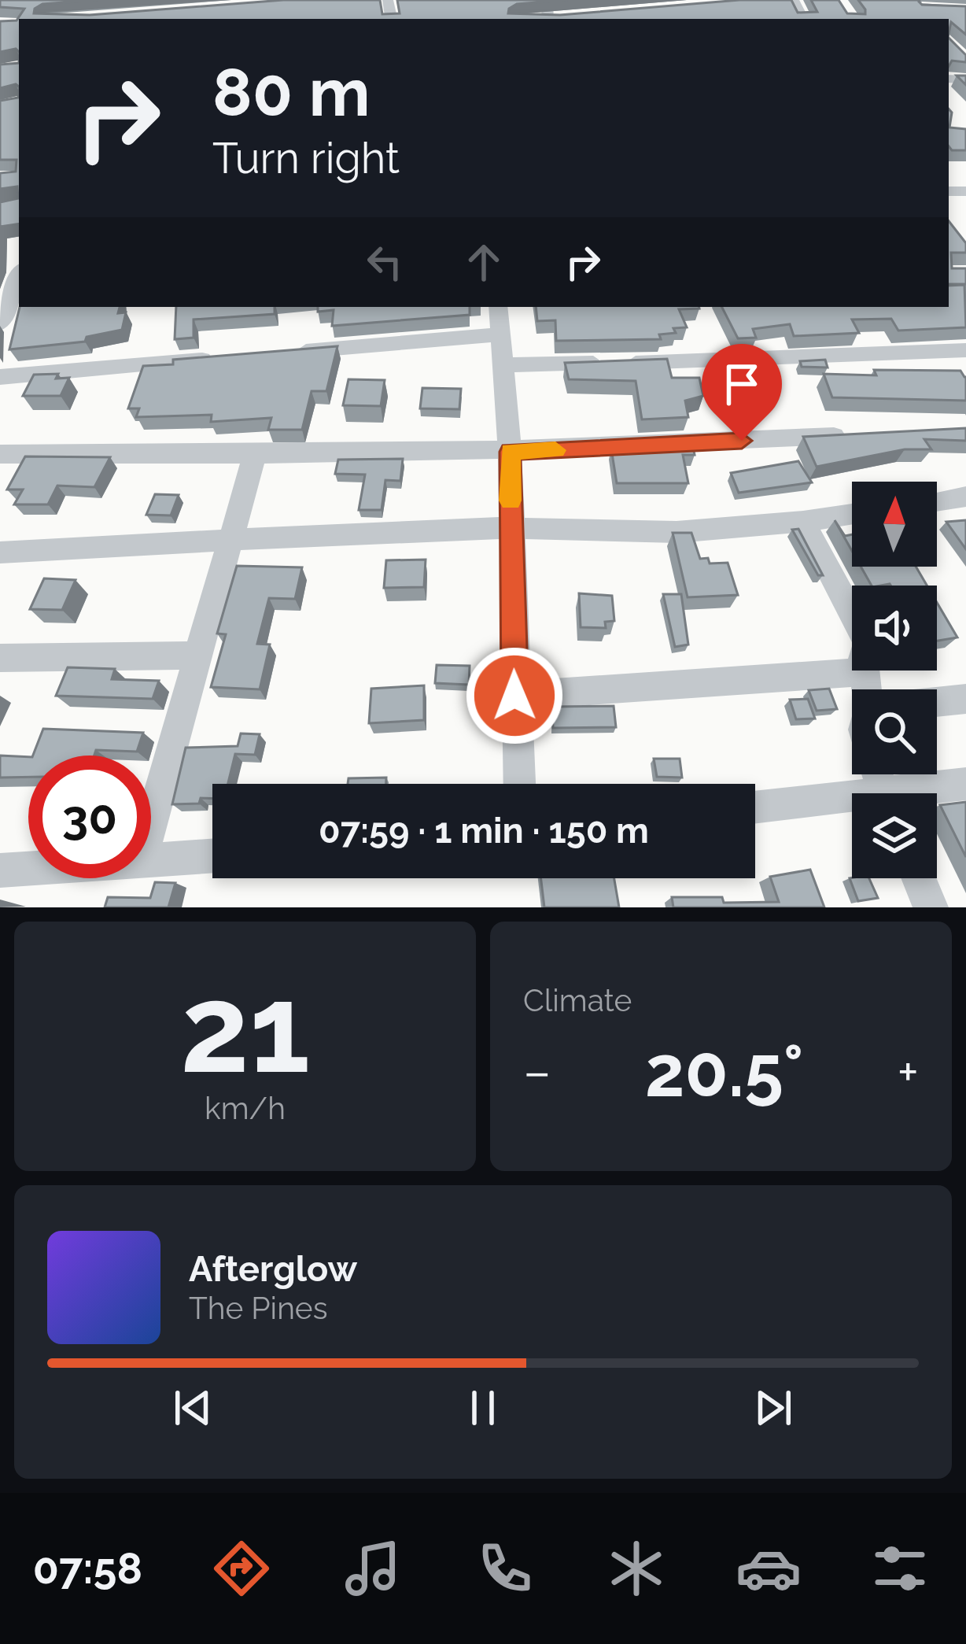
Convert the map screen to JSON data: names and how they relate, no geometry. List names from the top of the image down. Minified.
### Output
{"north":"top","page":{"turn":["80 m","Turn right"],"limit":"30","trip":"07:59 · 1 min · 150 m","tile":[["21","km/h"],"Climate"],"heat":["−","20.5°","+"],"song":["Afterglow","The Pines"],"tabs":"07:58"}}
